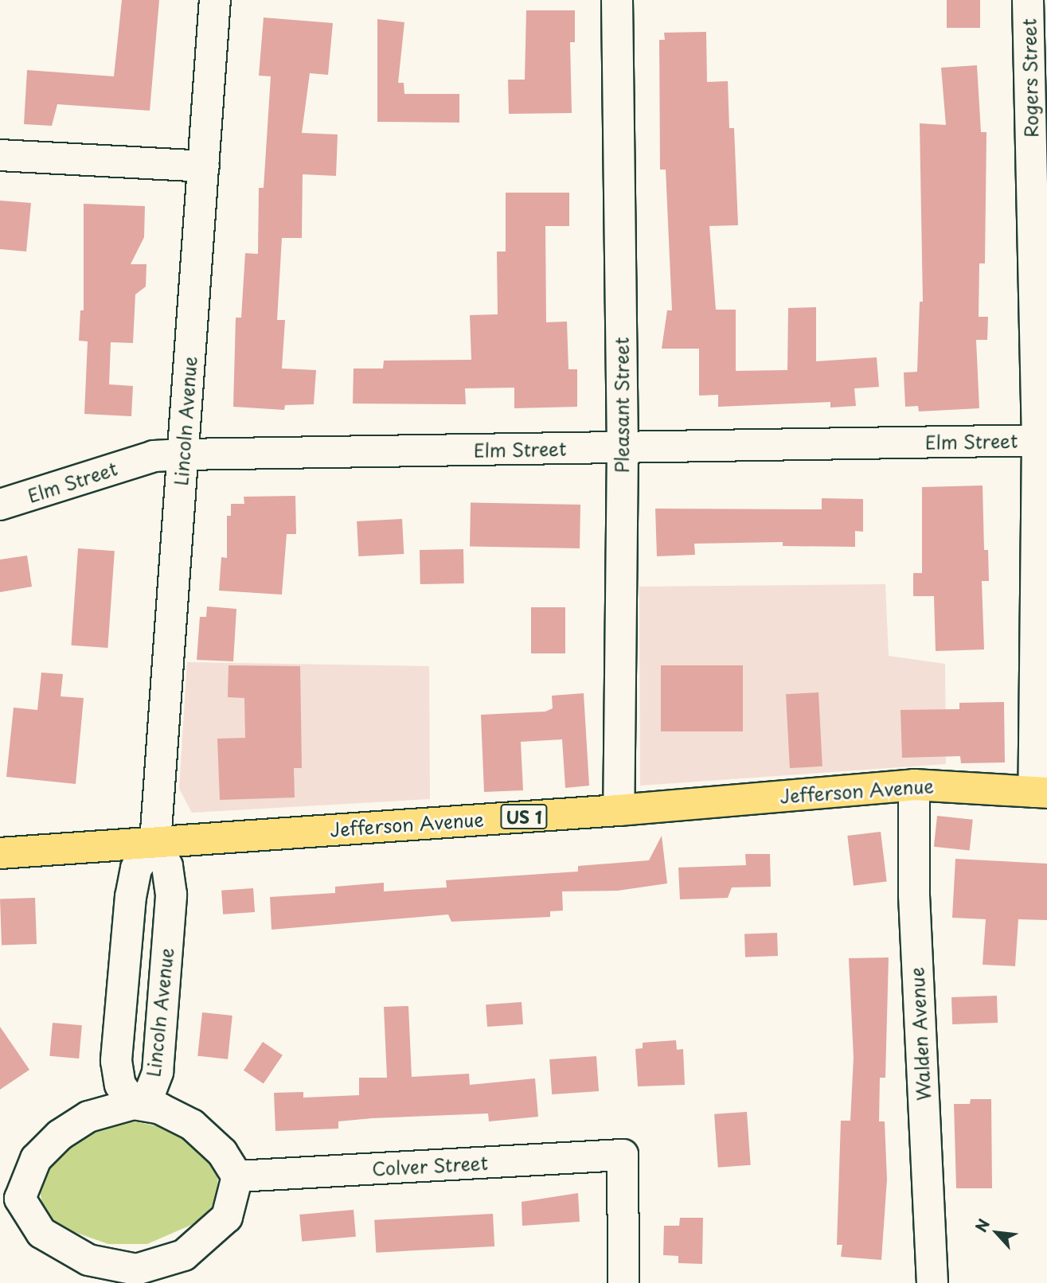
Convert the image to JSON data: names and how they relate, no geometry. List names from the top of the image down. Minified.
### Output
{"streets":{"main road":["Jefferson Avenue","US 1"],"street":["Rogers Street","Pleasant Street","Lincoln Avenue","Elm Street","Walden Avenue","Colver Street"]},"crossings":[["Rogers Street","Elm Street"],["Rogers Street","Jefferson Avenue"],["Pleasant Street","Elm Street"],["Pleasant Street","Jefferson Avenue"],["Lincoln Avenue","Elm Street"],["Lincoln Avenue","Jefferson Avenue"],["Lincoln Avenue","Colver Street"],["Jefferson Avenue","Walden Avenue"]],"north":"top left"}
